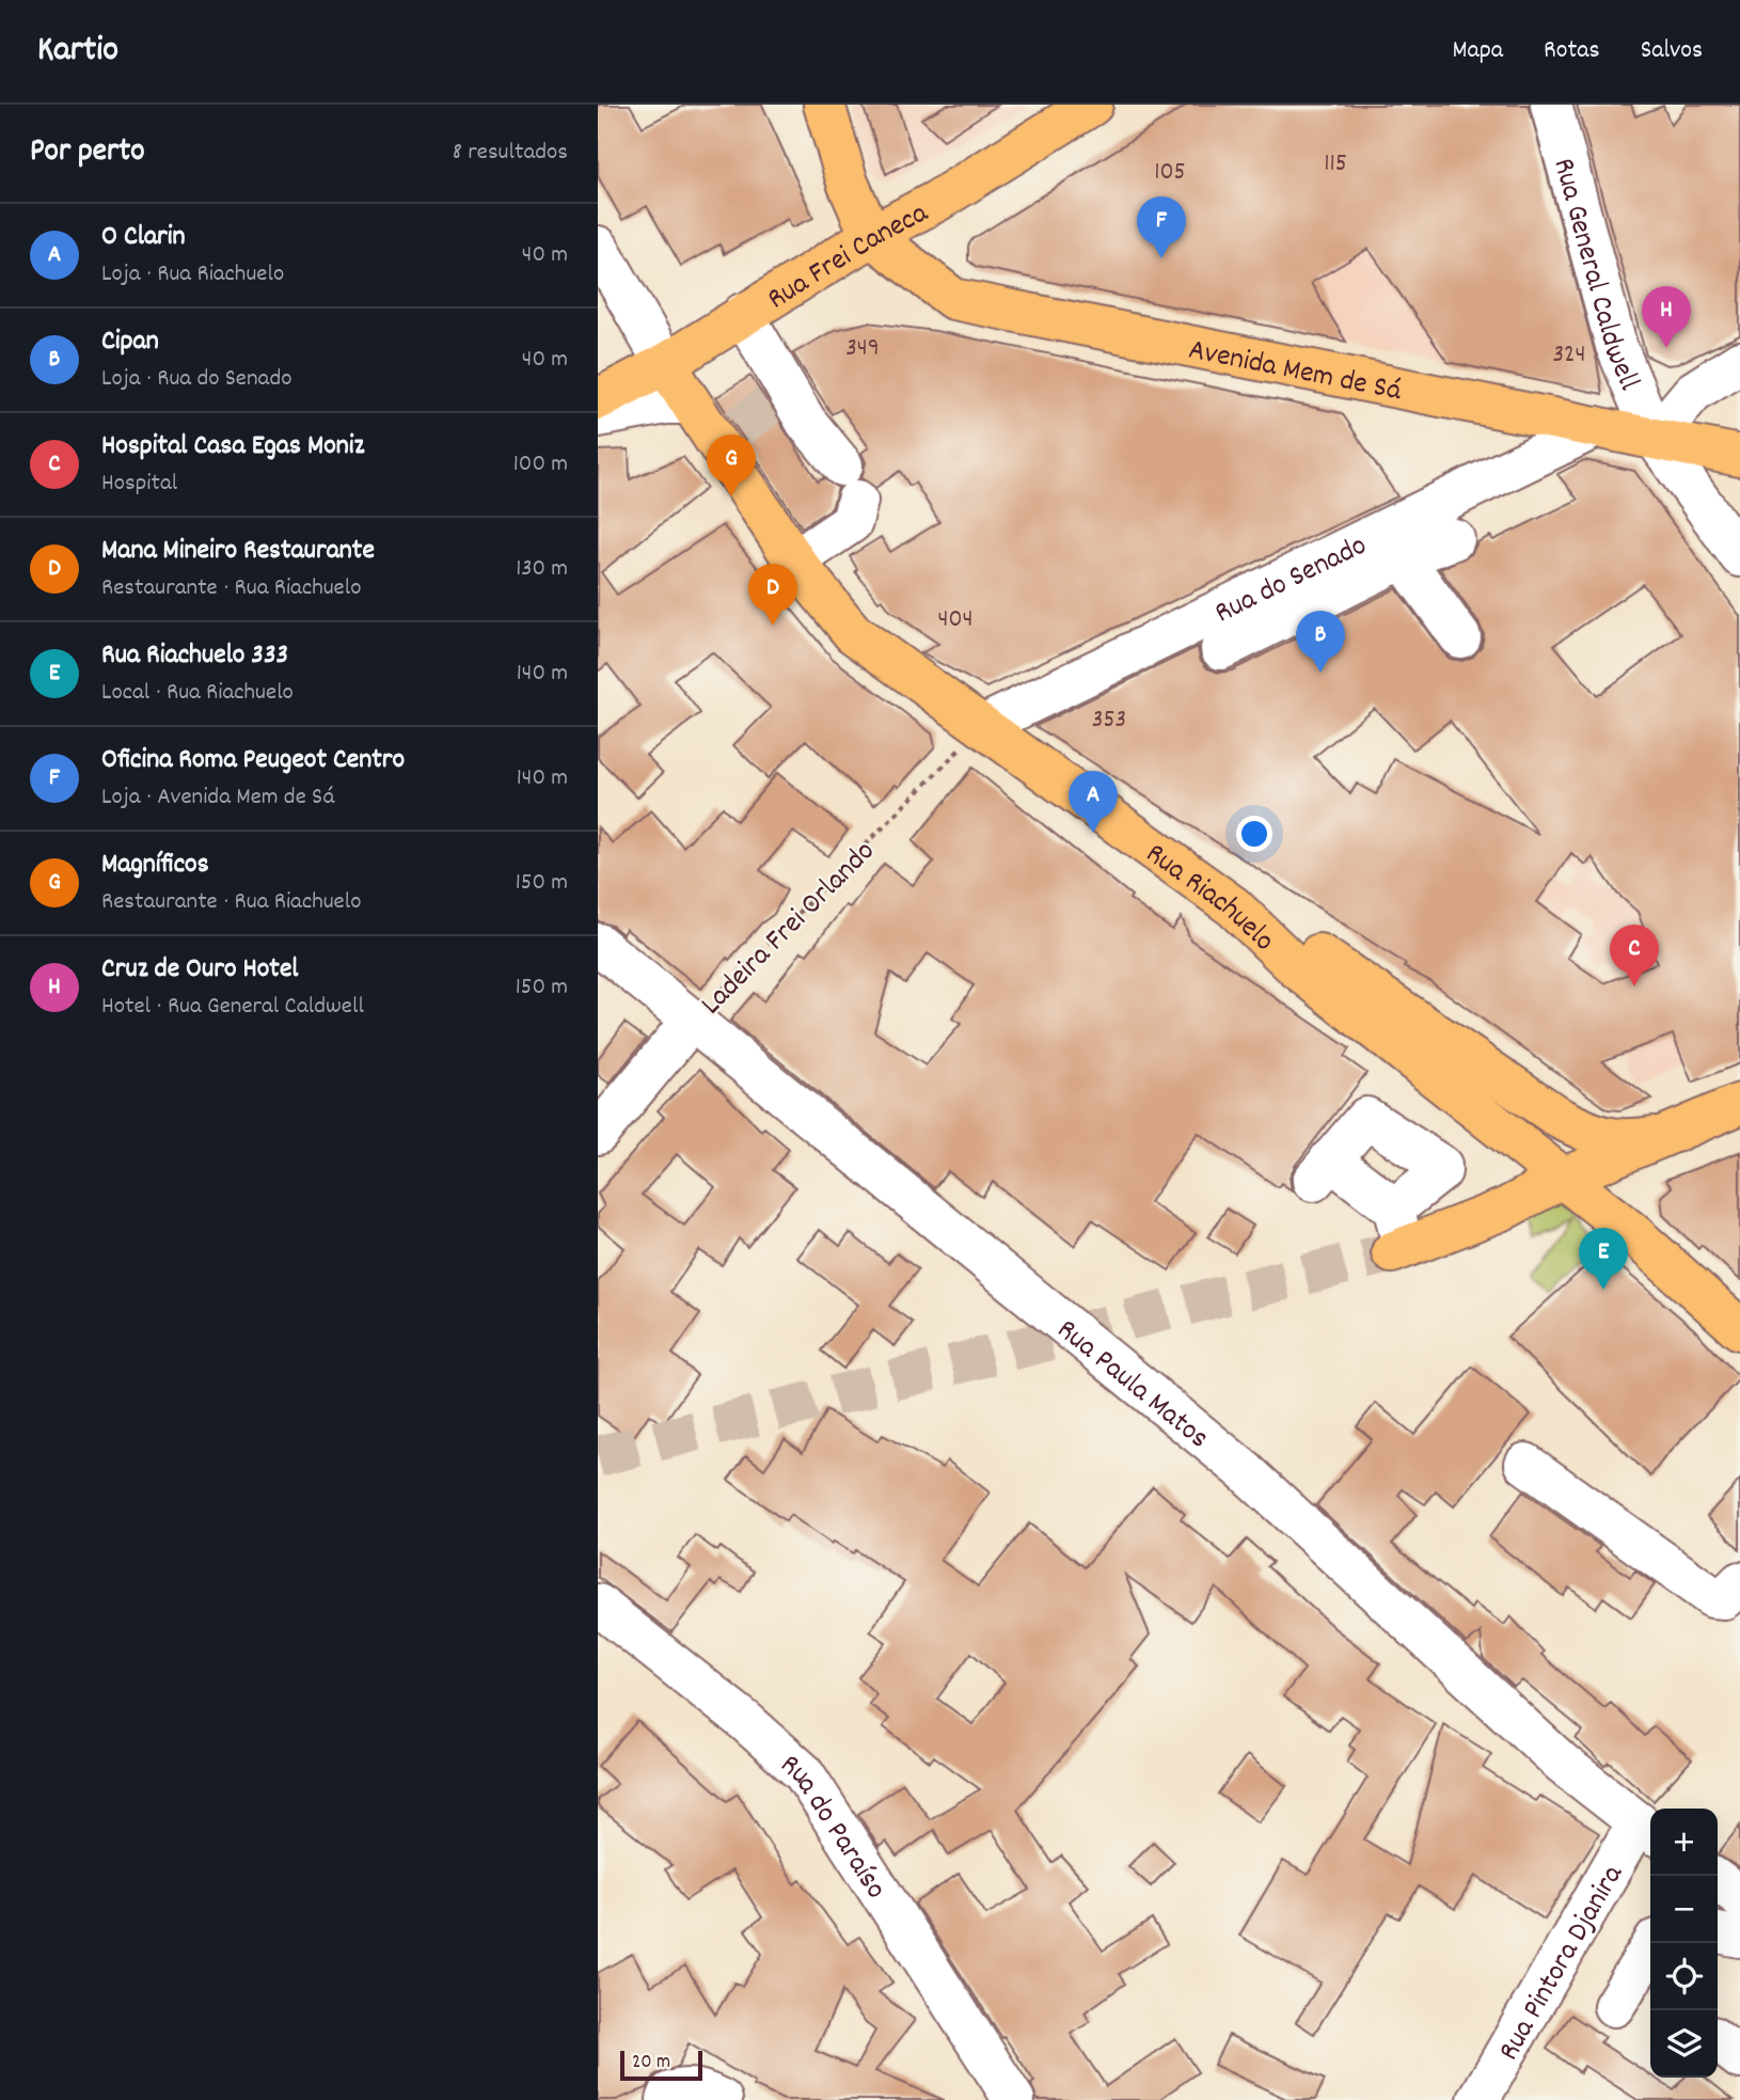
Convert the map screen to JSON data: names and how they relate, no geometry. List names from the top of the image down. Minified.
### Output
{"streets":{"main road":["Rua Frei Caneca","Avenida Mem de Sá","Rua Riachuelo"],"street":["Rua General Caldwell","Rua do Senado","Ladeira Frei Orlando","Rua Paula Matos","Rua do Paraíso","Rua Pintora Djanira"]},"crossings":[["Rua Frei Caneca","Avenida Mem de Sá"],["Rua Frei Caneca","Rua Riachuelo"],["Rua General Caldwell","Avenida Mem de Sá"],["Avenida Mem de Sá","Rua do Senado"],["Rua do Senado","Rua Riachuelo"],["Rua do Senado","Ladeira Frei Orlando"],["Rua Riachuelo","Ladeira Frei Orlando"],["Ladeira Frei Orlando","Rua Paula Matos"],["Rua Paula Matos","Rua Pintora Djanira"]],"house_numbers":["115","105","349","324","404","353"],"scale_bar":"20 m","page":{"header":"Kartio","nav":["Mapa","Rotas","Salvos"],"heading":["Por perto","8 resultados"],"pins":["F","H","G","D","B","A","C","E"],"list":[{"mark":"A","name":"O Clarin","note":"Loja · Rua Riachuelo","value":"40 m"},{"mark":"B","name":"Cipan","note":"Loja · Rua do Senado","value":"40 m"},{"mark":"C","name":"Hospital Casa Egas Moniz","note":"Hospital","value":"100 m"},{"mark":"D","name":"Mana Mineiro Restaurante","note":"Restaurante · Rua Riachuelo","value":"130 m"},{"mark":"E","name":"Rua Riachuelo 333","note":"Local · Rua Riachuelo","value":"140 m"},{"mark":"F","name":"Oficina Roma Peugeot Centro","note":"Loja · Avenida Mem de Sá","value":"140 m"},{"mark":"G","name":"Magníficos","note":"Restaurante · Rua Riachuelo","value":"150 m"},{"mark":"H","name":"Cruz de Ouro Hotel","note":"Hotel · Rua General Caldwell","value":"150 m"}],"map_buttons":["+","−"],"scale":"20 m"}}
